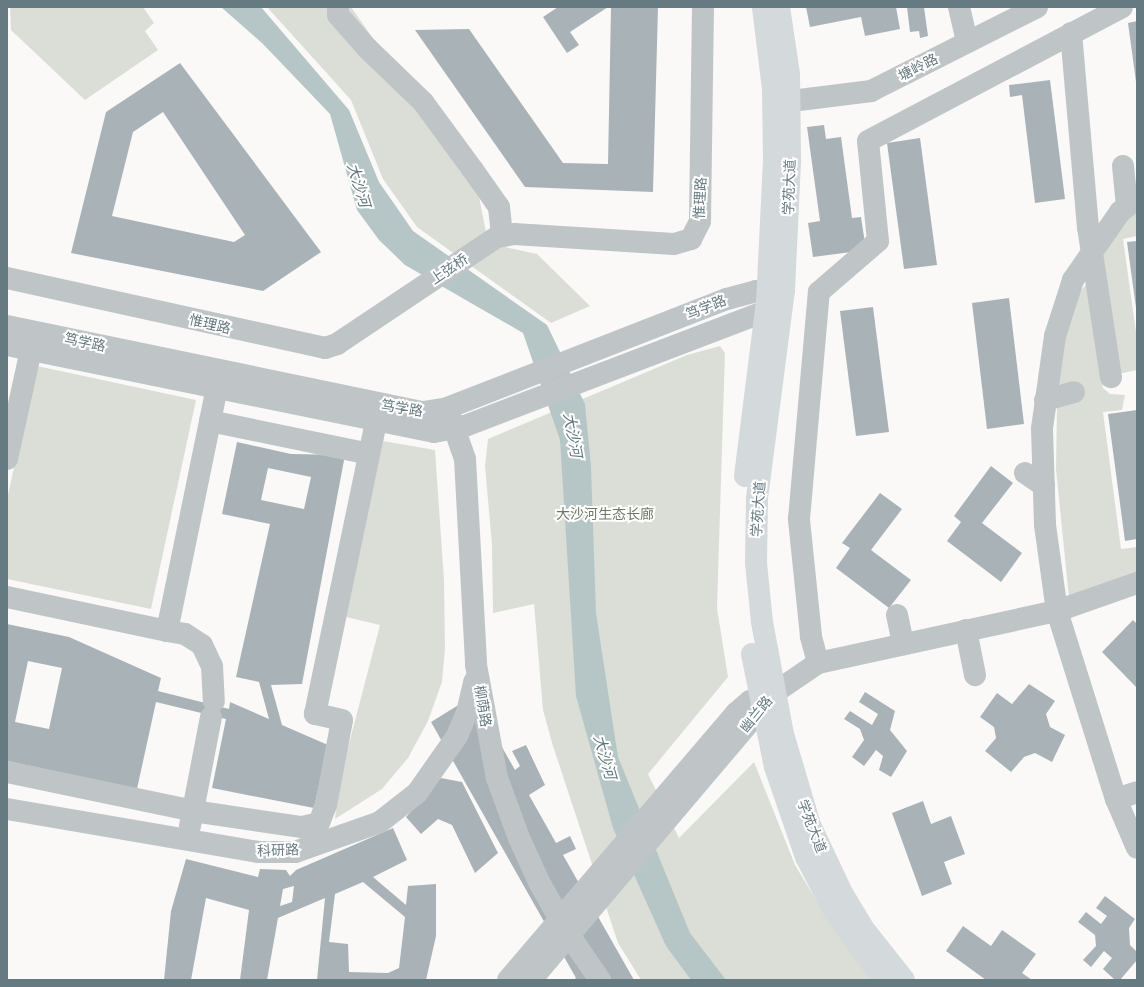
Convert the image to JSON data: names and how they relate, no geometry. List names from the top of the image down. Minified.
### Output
{"streets":{"main road":["学苑大道"],"street":["塘岭路","惟理路","上弦桥","笃学路","柳荫路","幽兰路","科研路"]},"crossings":[["塘岭路","学苑大道"],["学苑大道","笃学路"],["学苑大道","幽兰路"],["惟理路","上弦桥"],["笃学路","柳荫路"],["柳荫路","幽兰路"],["柳荫路","科研路"]],"water":["大沙河"],"parks":["大沙河生态长廊"]}
